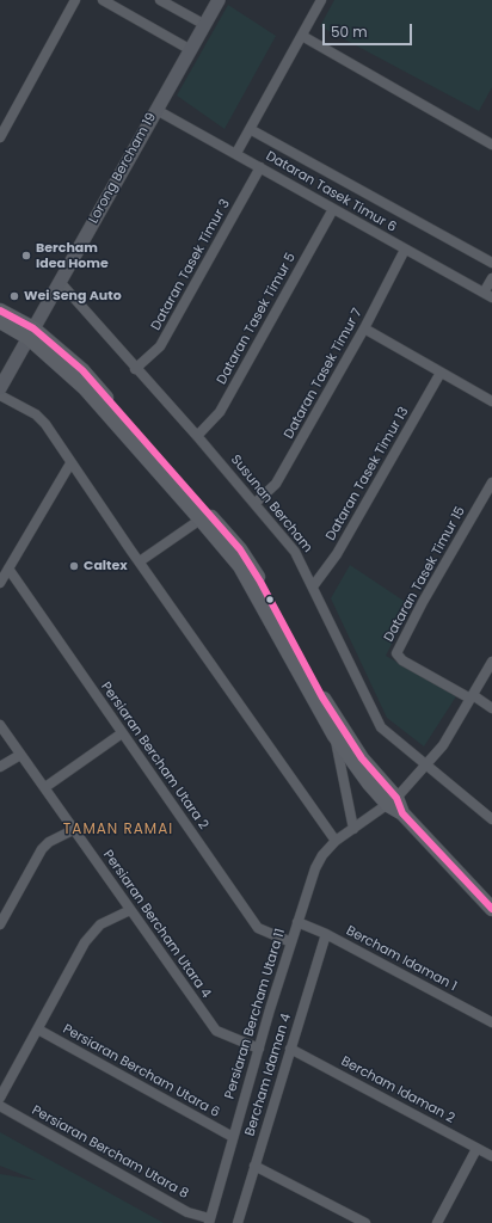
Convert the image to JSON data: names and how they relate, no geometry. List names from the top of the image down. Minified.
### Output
{"streets":{"street":["Lorong Bercham 19","Dataran Tasek Timur 6","Dataran Tasek Timur 3","Dataran Tasek Timur 5","Dataran Tasek Timur 7","Dataran Tasek Timur 13","Susunan Bercham","Dataran Tasek Timur 15","Persiaran Bercham Utara 2","Persiaran Bercham Utara 4","Bercham Idaman 1","Persiaran Bercham Utara 11","Persiaran Bercham Utara 6","Bercham Idaman 4","Bercham Idaman 2","Persiaran Bercham Utara 8"]},"crossings":[["Lorong Bercham 19","Dataran Tasek Timur 6"],["Lorong Bercham 19","Susunan Bercham"],["Dataran Tasek Timur 6","Dataran Tasek Timur 3"],["Dataran Tasek Timur 6","Dataran Tasek Timur 5"],["Dataran Tasek Timur 6","Dataran Tasek Timur 7"],["Dataran Tasek Timur 3","Susunan Bercham"],["Dataran Tasek Timur 5","Susunan Bercham"],["Dataran Tasek Timur 7","Susunan Bercham"],["Dataran Tasek Timur 13","Susunan Bercham"],["Susunan Bercham","Persiaran Bercham Utara 11"],["Dataran Tasek Timur 15","Persiaran Bercham Utara 11"],["Persiaran Bercham Utara 2","Persiaran Bercham Utara 11"],["Persiaran Bercham Utara 4","Persiaran Bercham Utara 11"],["Bercham Idaman 1","Persiaran Bercham Utara 11"],["Bercham Idaman 1","Bercham Idaman 4"],["Persiaran Bercham Utara 11","Persiaran Bercham Utara 6"],["Persiaran Bercham Utara 11","Persiaran Bercham Utara 8"],["Bercham Idaman 4","Bercham Idaman 2"]],"districts":["TAMAN RAMAI"],"places":["Bercham Idea Home","Wei Seng Auto","Caltex"],"scale_bar":"50 m"}
